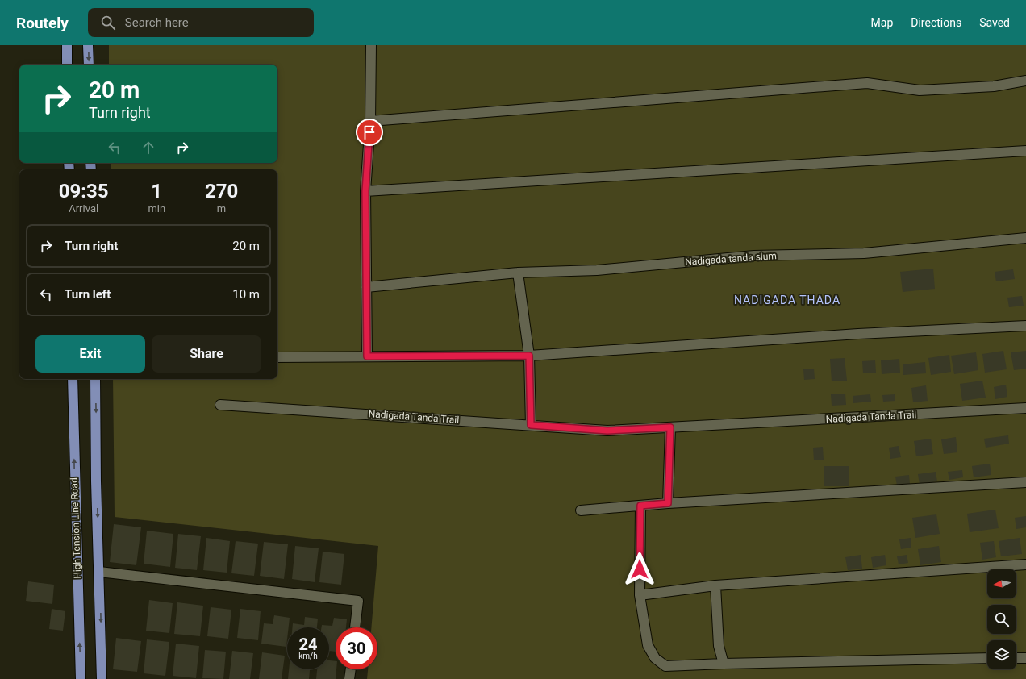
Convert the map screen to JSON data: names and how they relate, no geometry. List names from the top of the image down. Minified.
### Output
{"streets":{"main road":["High Tension Line Road"],"street":["Nadigada tanda slum","Nadigada Tanda Trail"]},"districts":["NADIGADA THADA"],"north":"left","page":{"header":"Routely","search":"Search here","nav":["Map","Directions","Saved"],"turn":["20 m","Turn right"],"eta":["09:35","Arrival","1","min","270","m"],"list":[{"name":"Turn right","value":"20 m"},{"name":"Turn left","value":"10 m"}],"buttons":["Exit","Share"],"speed":"24 km/h","limit":"30"}}
